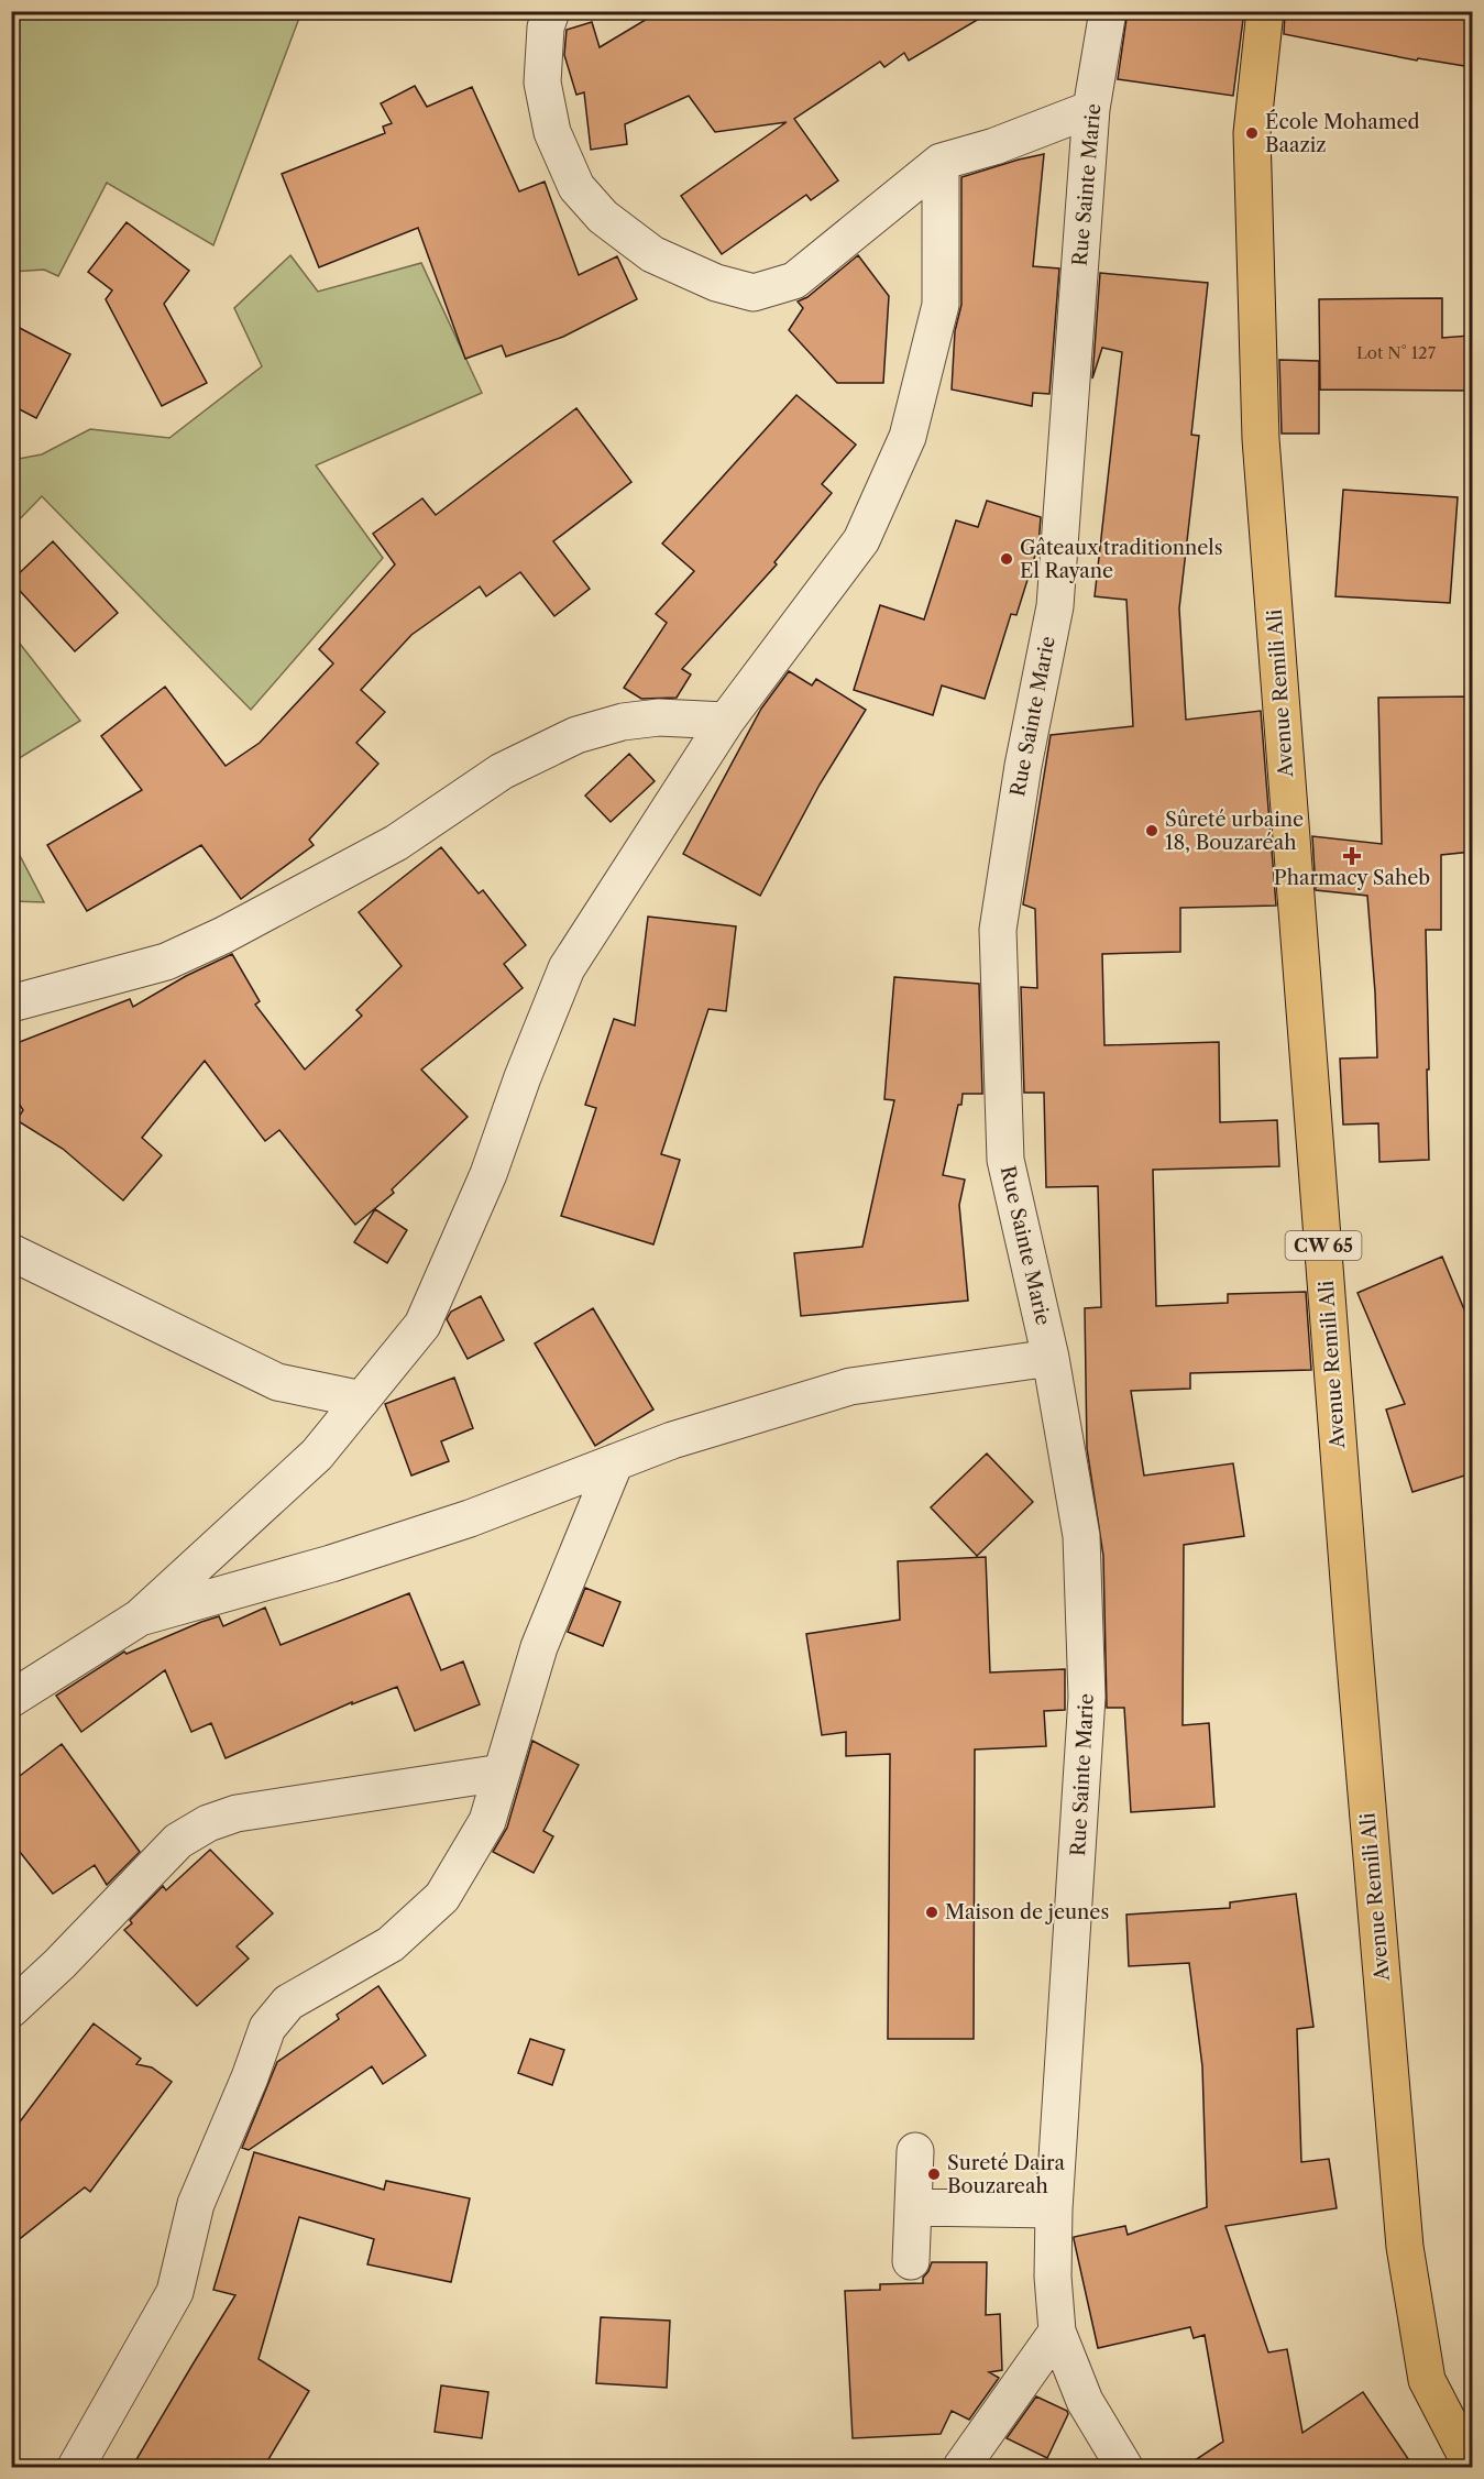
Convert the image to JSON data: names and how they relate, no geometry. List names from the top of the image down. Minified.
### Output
{"streets":{"main road":["Avenue Remili Ali","CW 65"],"street":["Rue Sainte Marie"]},"places":{"other":["École Mohamed Baaziz","Gâteaux traditionnels El Rayane","Sûreté urbaine 18, Bouzaréah","Maison de jeunes","Sureté Daira Bouzareah"],"health":["Pharmacy Saheb"]},"house_numbers":["Lot N° 127"]}
